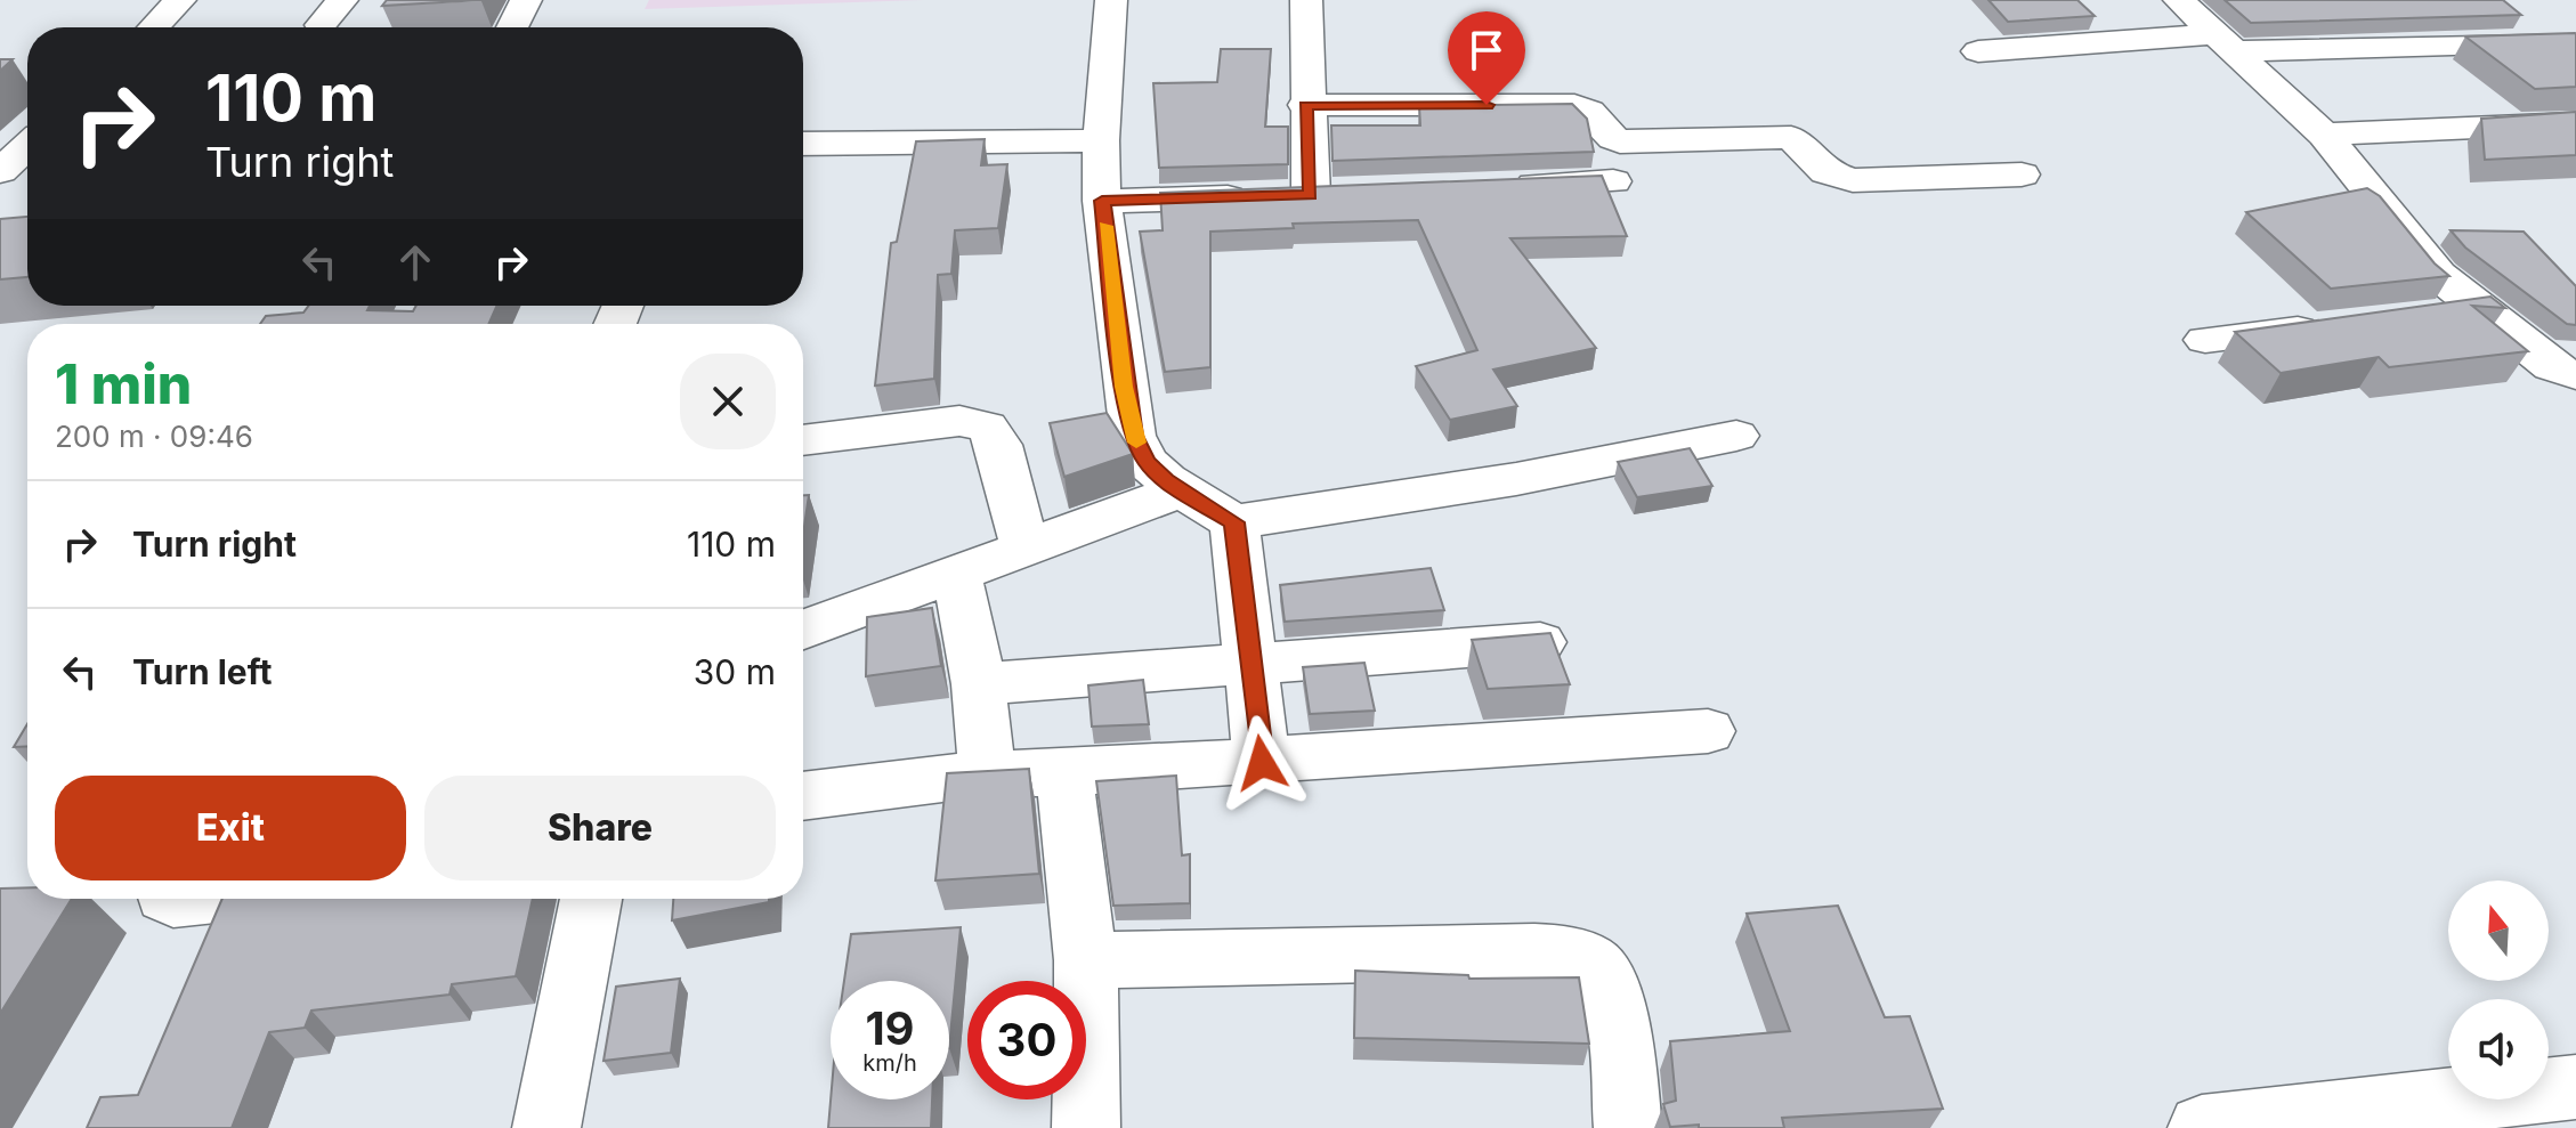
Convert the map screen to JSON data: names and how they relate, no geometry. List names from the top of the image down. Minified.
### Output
{"north":"top","page":{"turn":["110 m","Turn right"],"heading":["1 min","200 m · 09:46"],"list":[{"name":"Turn right","value":"110 m"},{"name":"Turn left","value":"30 m"}],"buttons":["Exit","Share"],"speed":"19 km/h","limit":"30"}}
